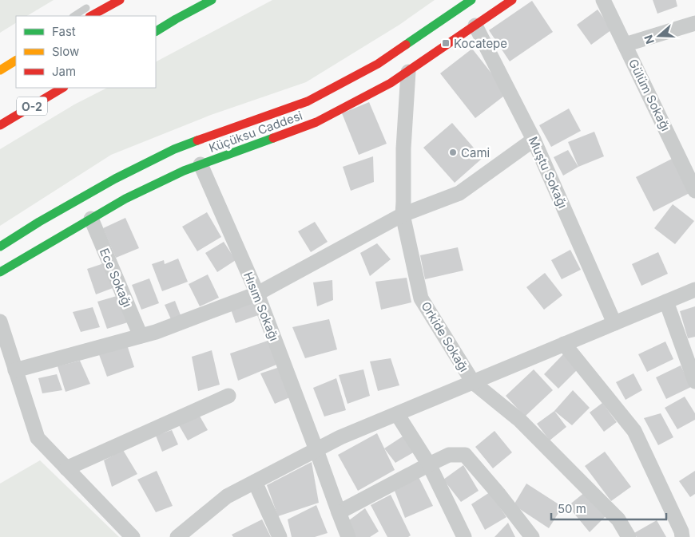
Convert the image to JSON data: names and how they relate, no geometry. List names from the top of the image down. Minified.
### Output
{"streets":{"main road":["O-2","Küçüksu Caddesi"],"street":["Gülüm Sokağı","Muştu Sokağı","Ece Sokağı","Hısım Sokağı","Orkide Sokağı"]},"crossings":[["Küçüksu Caddesi","Muştu Sokağı"],["Küçüksu Caddesi","Ece Sokağı"],["Küçüksu Caddesi","Hısım Sokağı"],["Küçüksu Caddesi","Orkide Sokağı"]],"places":{"transit":["Kocatepe"],"other":["Cami"]},"legend":["Fast","Slow","Jam"],"scale_bar":"50 m","north":"left"}
